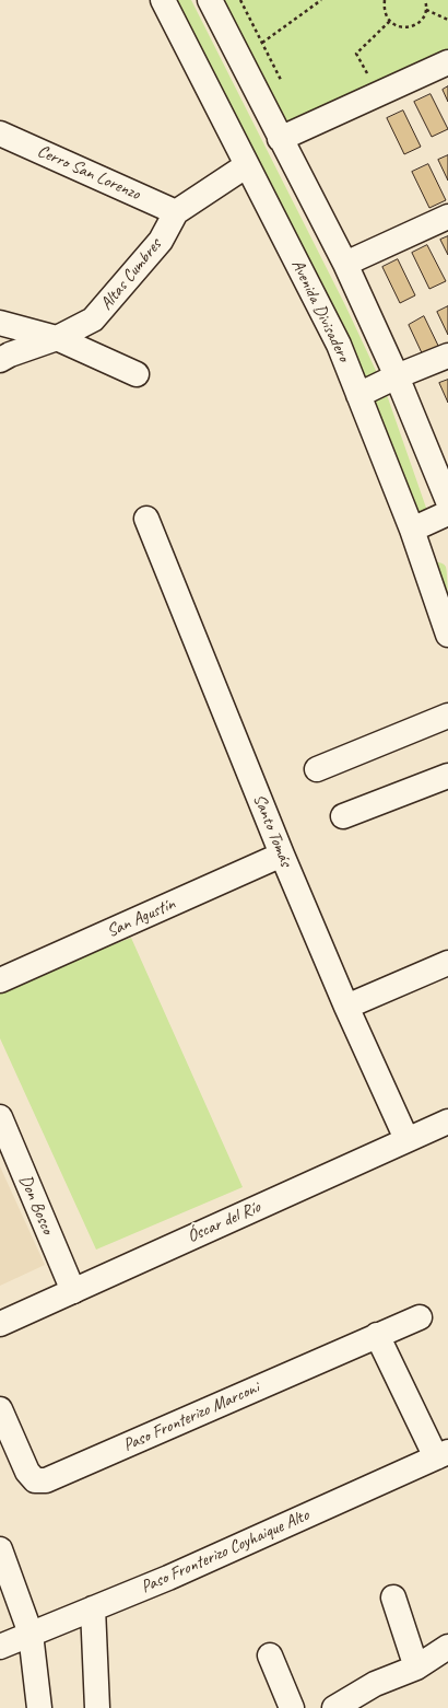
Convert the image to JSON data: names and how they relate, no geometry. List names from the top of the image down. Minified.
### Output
{"streets":{"street":["Cerro San Lorenzo","Altas Cumbres","Avenida Divisadero","Santo Tomás","San Agustín","Don Bosco","Óscar del Río","Paso Fronterizo Marconi","Paso Fronterizo Coyhaique Alto"]},"crossings":[["Cerro San Lorenzo","Altas Cumbres"],["Altas Cumbres","Avenida Divisadero"],["Santo Tomás","San Agustín"],["Santo Tomás","Óscar del Río"],["Don Bosco","Óscar del Río"]]}
